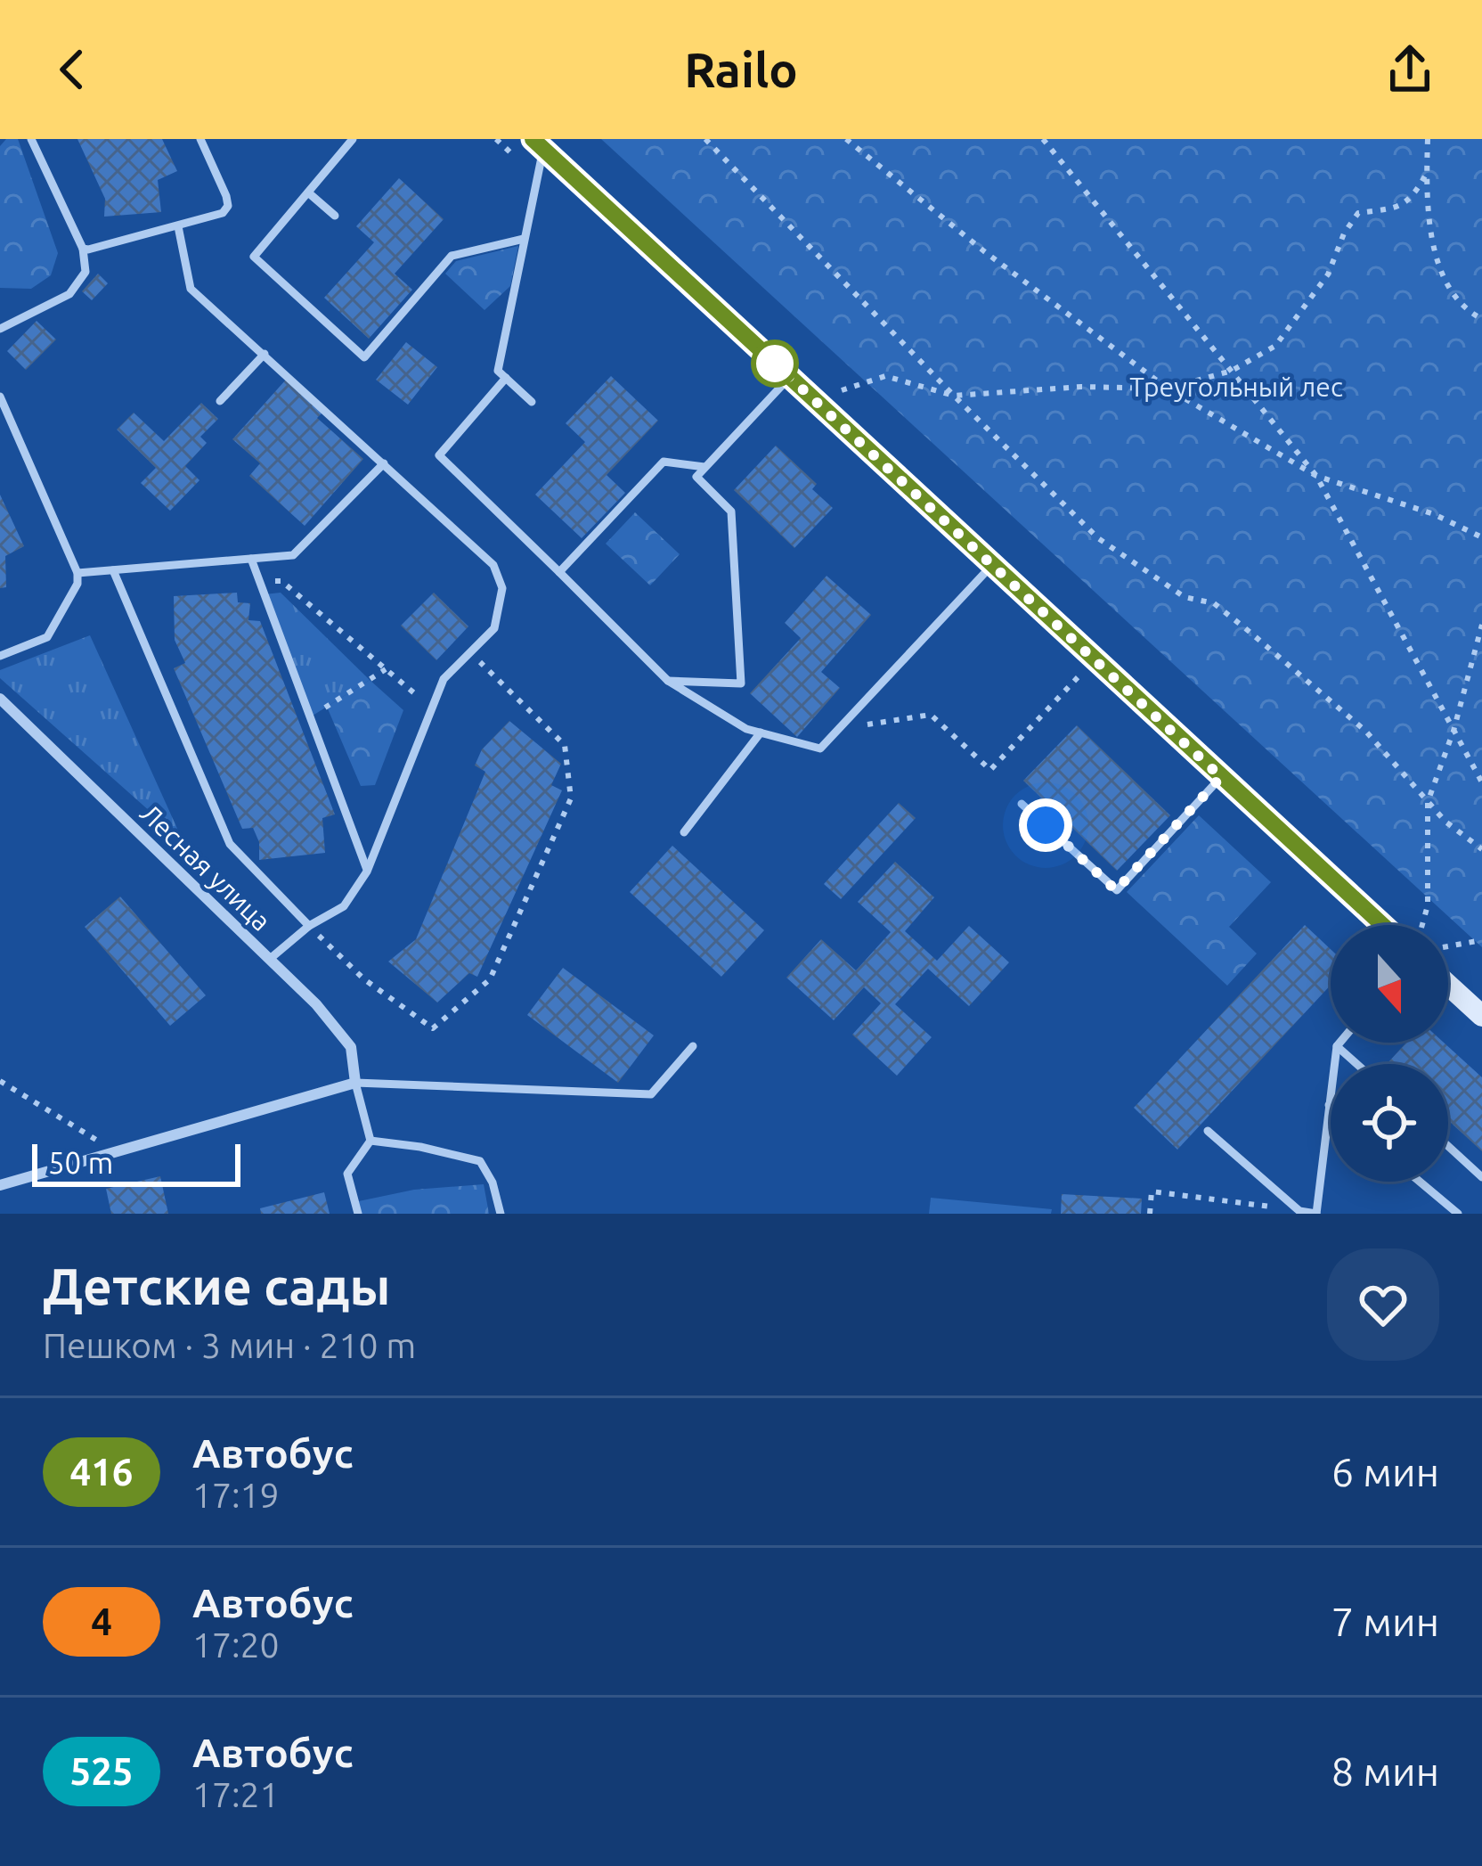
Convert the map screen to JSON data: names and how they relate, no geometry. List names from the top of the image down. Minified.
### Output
{"streets":{"street":["Лесная улица"]},"parks":["Треугольный лес"],"lines":["bus line 416"],"scale_bar":"50 m","north":"bottom","page":{"header":"Railo","scale":"50 m","heading":["Детские сады","Пешком · 3 мин · 210 m"],"list":[{"mark":"416","name":"Автобус","note":"17:19","value":"6 мин"},{"mark":"4","name":"Автобус","note":"17:20","value":"7 мин"},{"mark":"525","name":"Автобус","note":"17:21","value":"8 мин"}]}}
